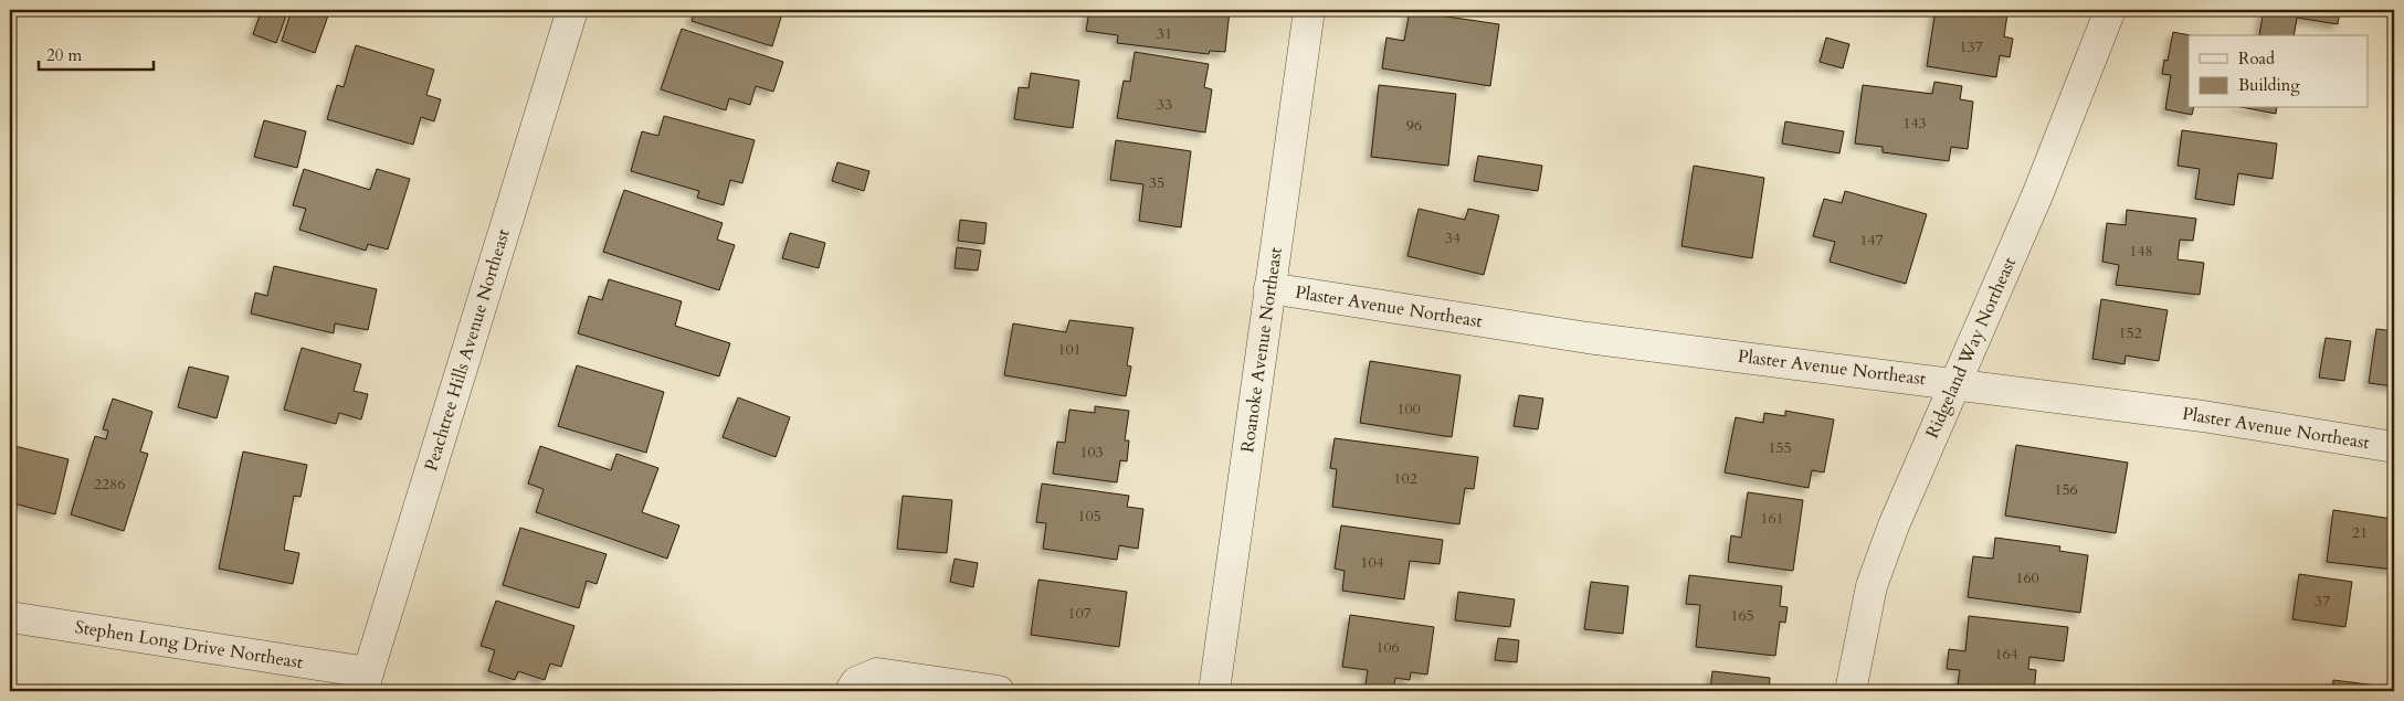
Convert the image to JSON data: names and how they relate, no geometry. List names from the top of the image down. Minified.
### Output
{"streets":{"street":["Plaster Avenue Northeast","Ridgeland Way Northeast","Peachtree Hills Avenue Northeast","Roanoke Avenue Northeast","Stephen Long Drive Northeast"]},"crossings":[["Plaster Avenue Northeast","Ridgeland Way Northeast"],["Plaster Avenue Northeast","Roanoke Avenue Northeast"],["Peachtree Hills Avenue Northeast","Stephen Long Drive Northeast"]],"house_numbers":["31","137","33","143","96","35","34","147","148","152","101","100","155","103","102","2286","156","105","161","21","104","160","37","107","165","106","164"],"legend":["Road","Building"],"scale_bar":"20 m"}
